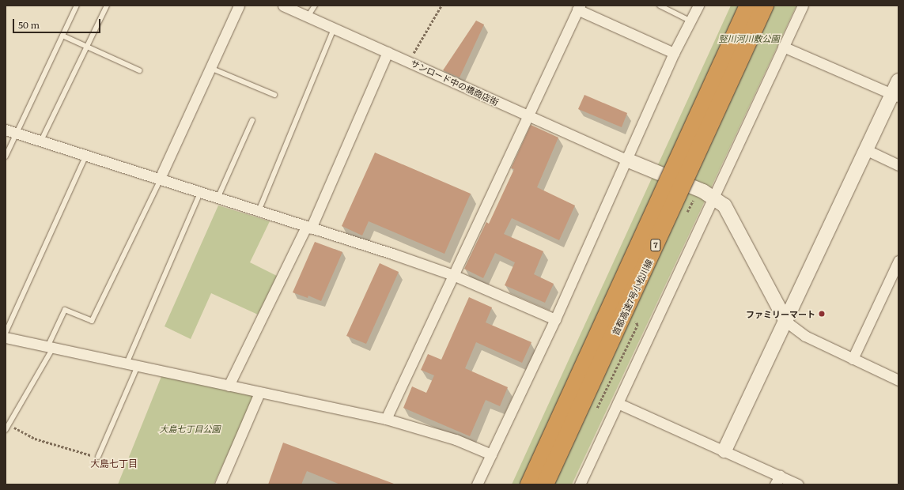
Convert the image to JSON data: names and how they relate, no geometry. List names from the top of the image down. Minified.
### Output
{"streets":{"highway":["7","首都高速7号小松川線"],"street":["サンロード中の橋商店街"]},"districts":["大島七丁目"],"parks":["竪川河川敷公園","大島七丁目公園"],"places":["ファミリーマート"],"scale_bar":"50 m"}
